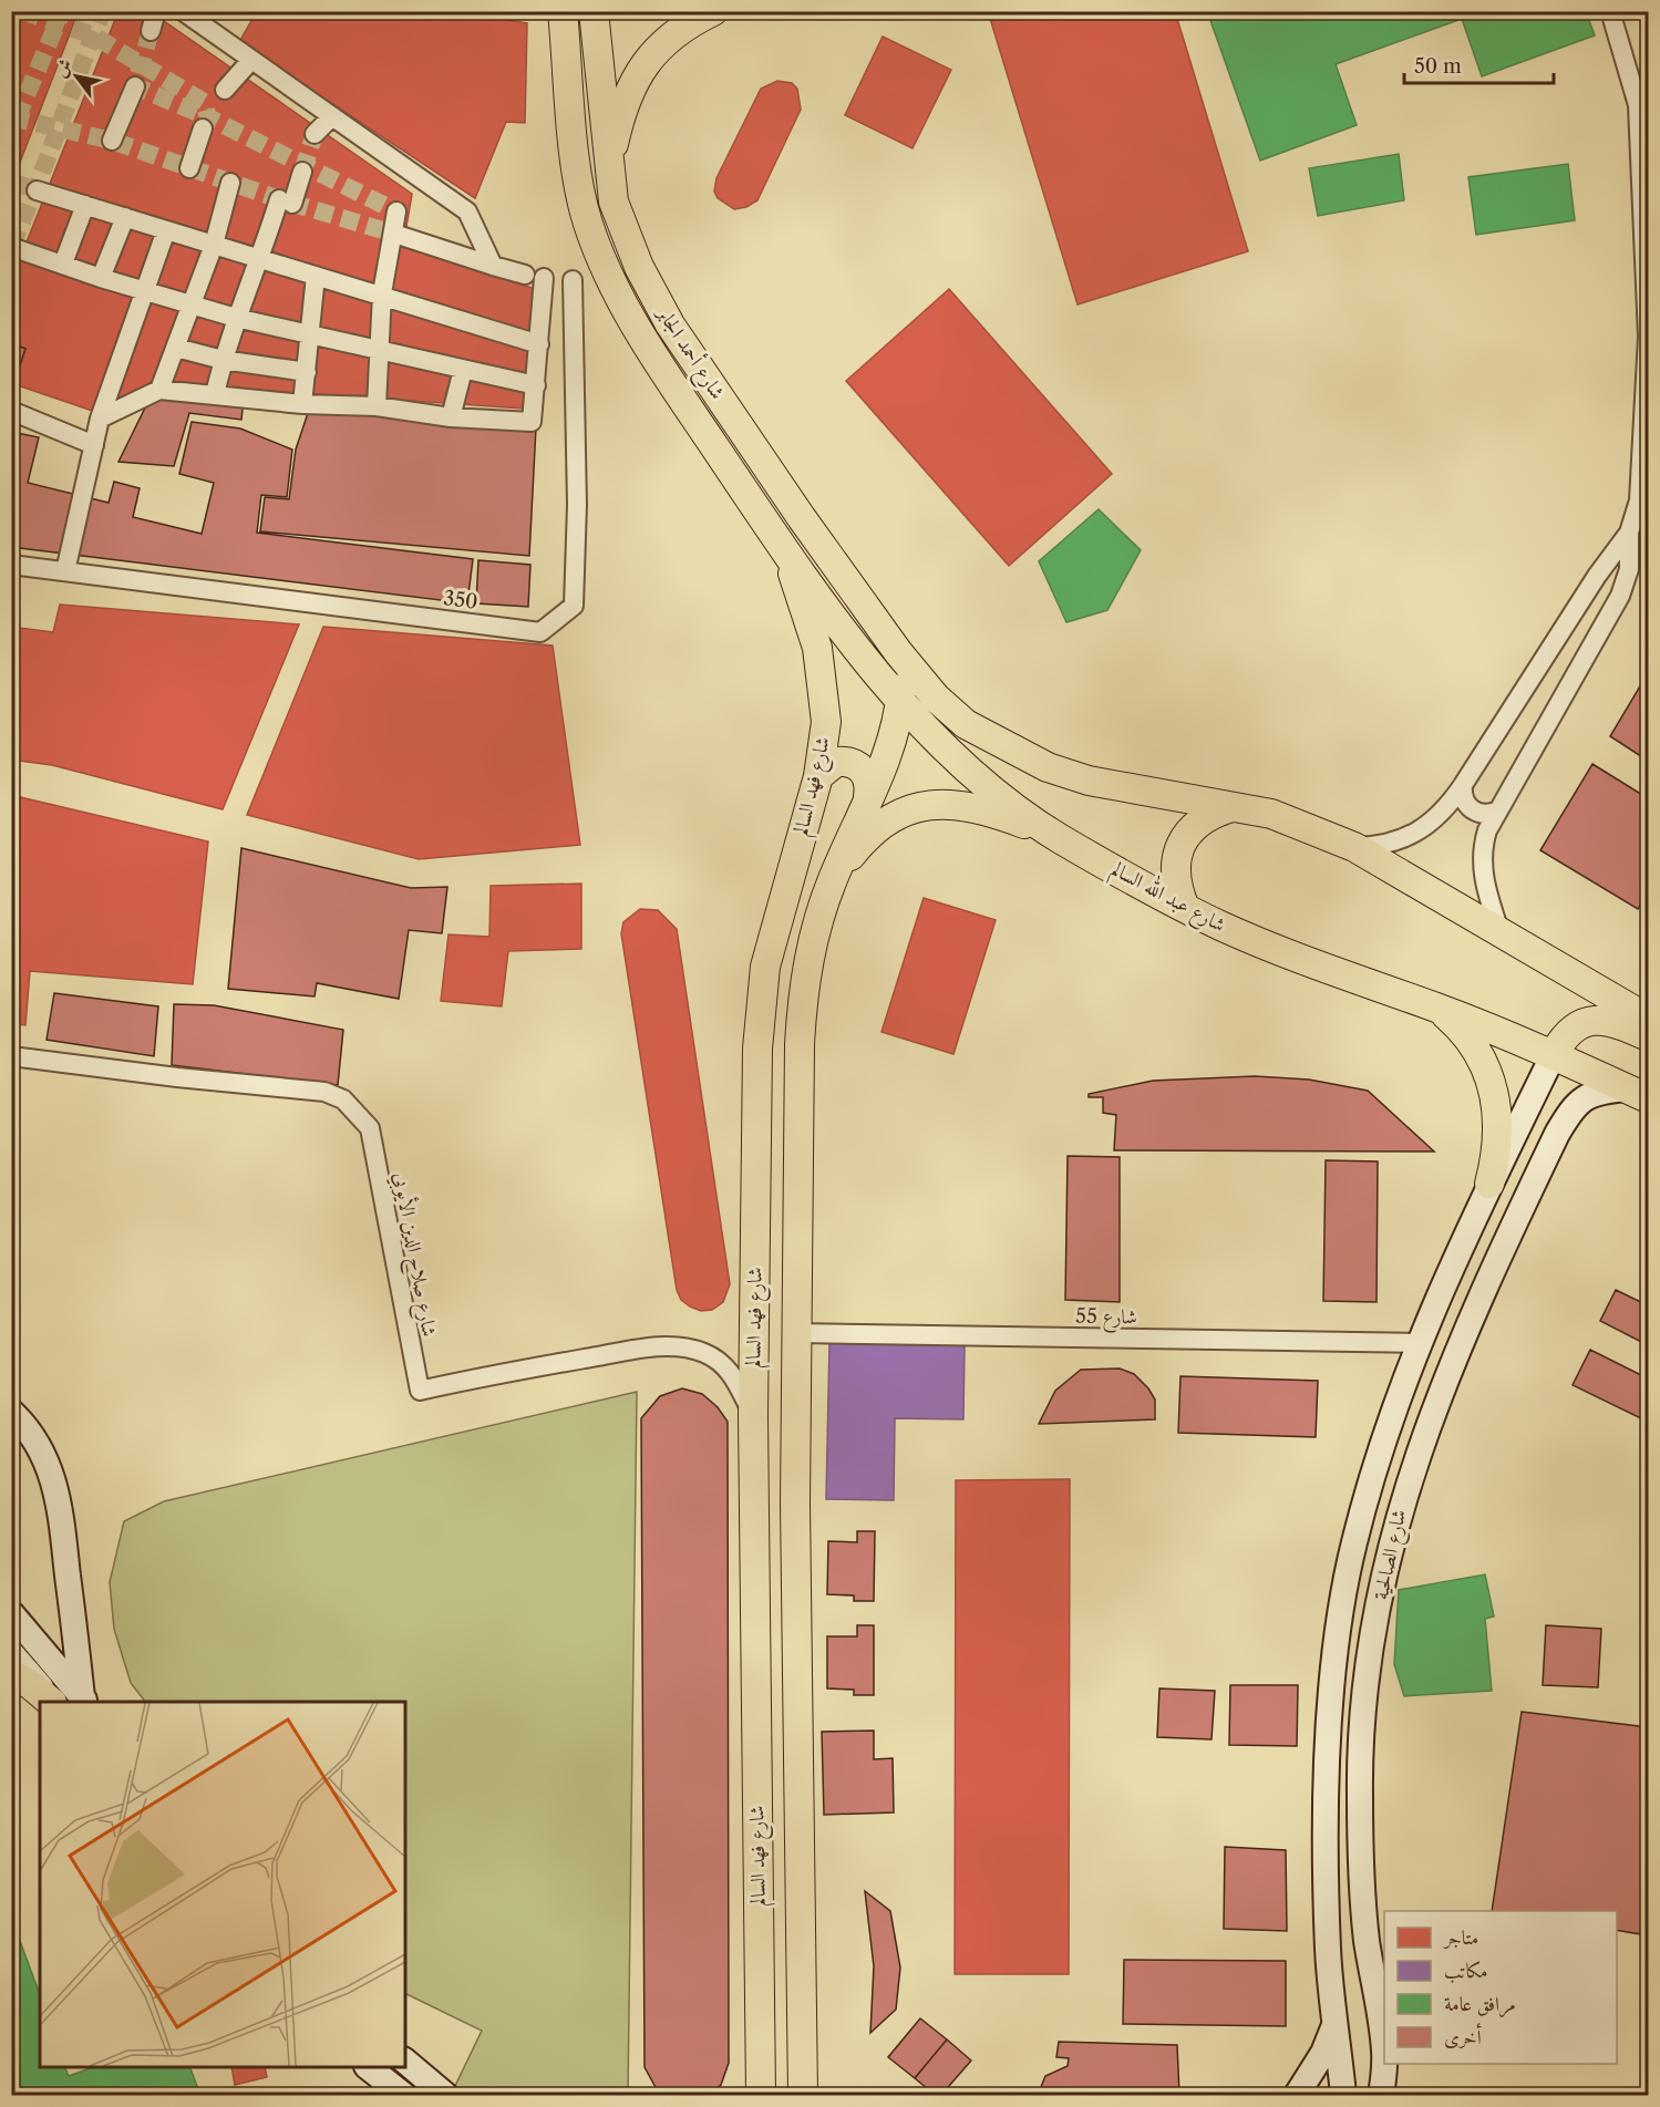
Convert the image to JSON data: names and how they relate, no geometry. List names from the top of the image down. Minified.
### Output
{"streets":{"main road":["شارع أحمد الجابر","شارع فهد السالم","شارع عبد الله السالم"],"street":["350","شارع صلاح الدين الأيوبي","شارع 55","شارع الصالحية"]},"crossings":[["شارع أحمد الجابر","شارع فهد السالم"],["شارع أحمد الجابر","شارع عبد الله السالم"],["شارع فهد السالم","شارع عبد الله السالم"],["شارع فهد السالم","شارع صلاح الدين الأيوبي"],["شارع فهد السالم","شارع 55"],["شارع عبد الله السالم","شارع الصالحية"],["شارع 55","شارع الصالحية"]],"legend":["متاجر","مكاتب","مرافق عامة","أخرى"],"scale_bar":"50 m","north":"top left"}
